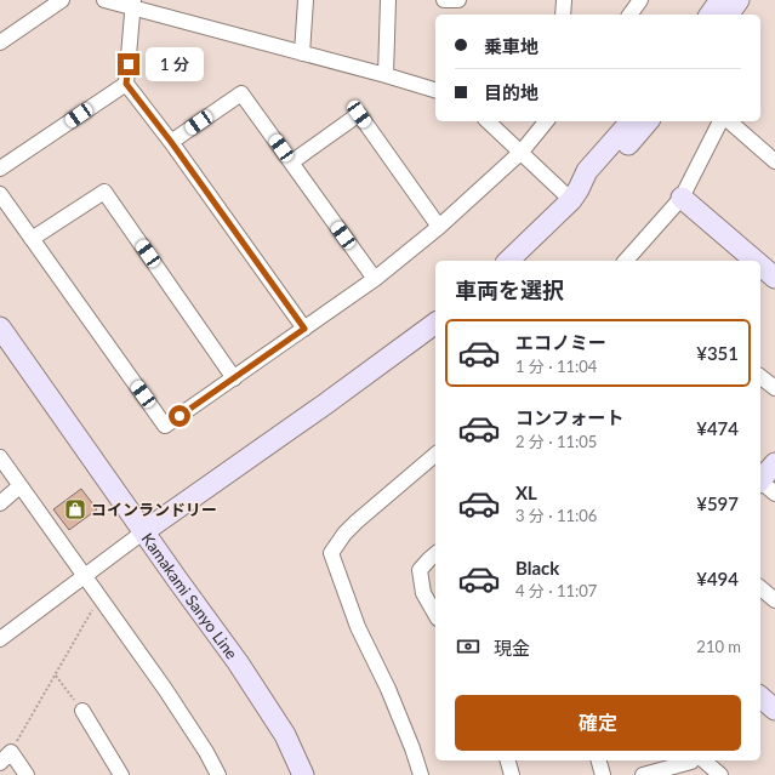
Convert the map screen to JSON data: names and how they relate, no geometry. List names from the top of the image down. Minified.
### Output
{"streets":{"street":["Kamakami Sanyo Line"]},"places":{"shop":["コインランドリー"]},"page":{"banner":["乗車地","目的地"],"bubble":"1 分","heading":"車両を選択","list":[{"name":"エコノミー","note":"1 分 · 11:04","value":"¥351"},{"name":"コンフォート","note":"2 分 · 11:05","value":"¥474"},{"name":"XL","note":"3 分 · 11:06","value":"¥597"},{"name":"Black","note":"4 分 · 11:07","value":"¥494"}],"pay":["現金","210 m"],"buttons":"確定"}}
